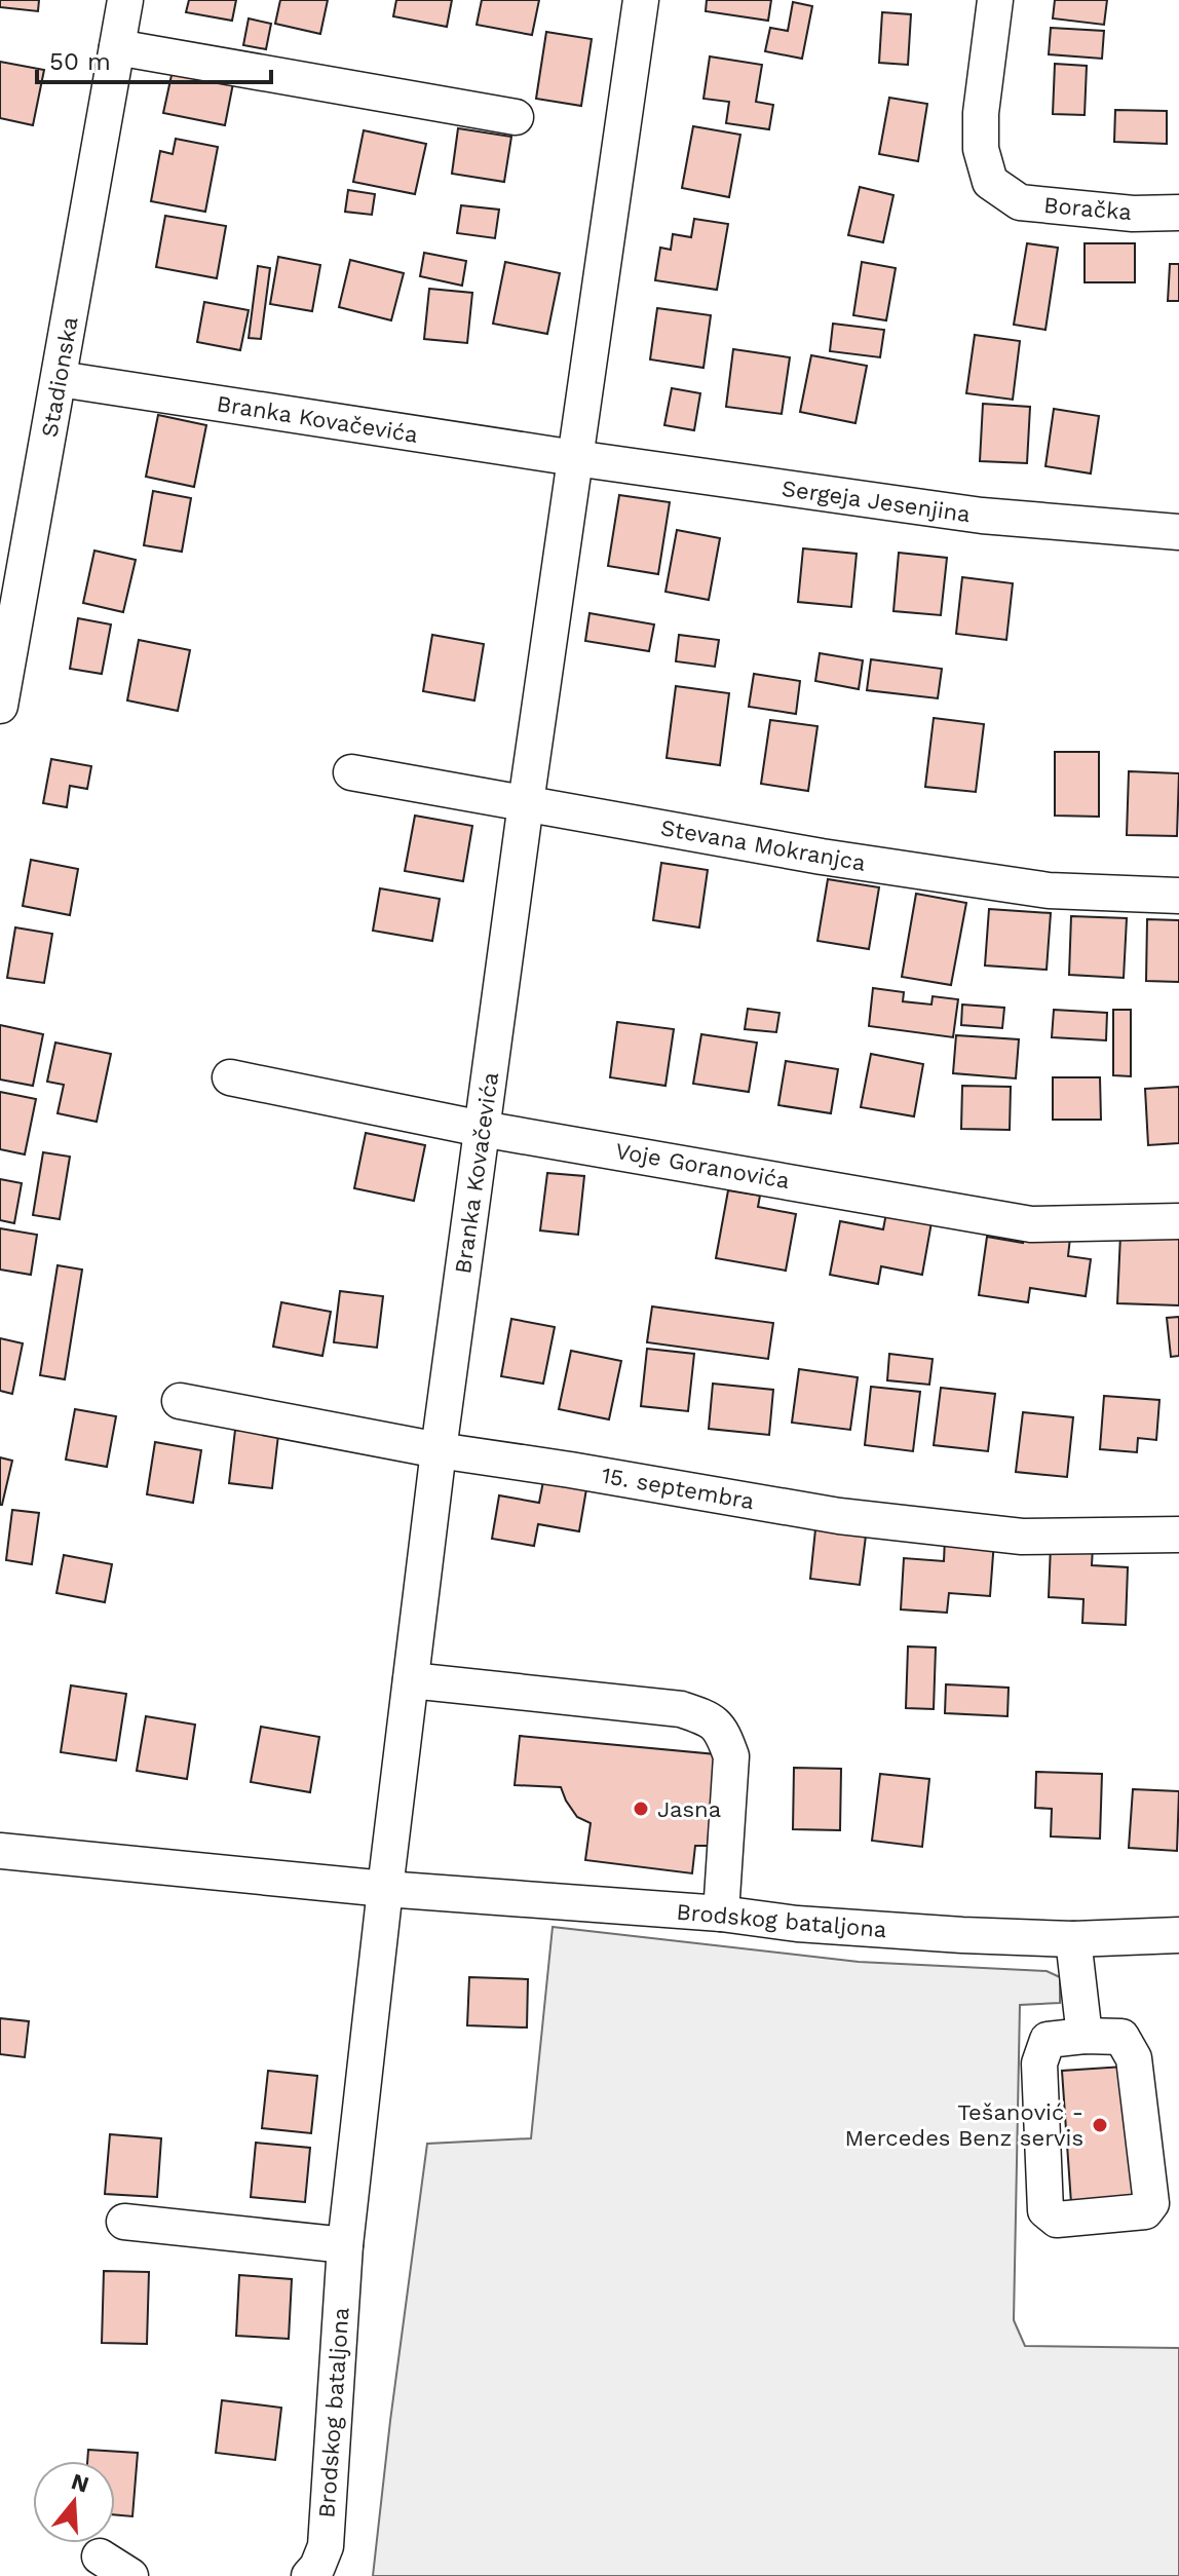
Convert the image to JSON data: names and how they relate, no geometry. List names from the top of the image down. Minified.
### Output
{"streets":{"street":["Boračka","Stadionska","Branka Kovačevića","Sergeja Jesenjina","Stevana Mokranjca","Voje Goranovića","15. septembra","Brodskog bataljona"]},"crossings":[["Stadionska","Branka Kovačevića"],["Branka Kovačevića","Sergeja Jesenjina"],["Branka Kovačevića","Stevana Mokranjca"],["Branka Kovačevića","Voje Goranovića"],["Branka Kovačevića","15. septembra"],["Branka Kovačevića","Brodskog bataljona"]],"places":["Jasna","Tešanović - Mercedes Benz servis"],"scale_bar":"50 m","north":"top"}
